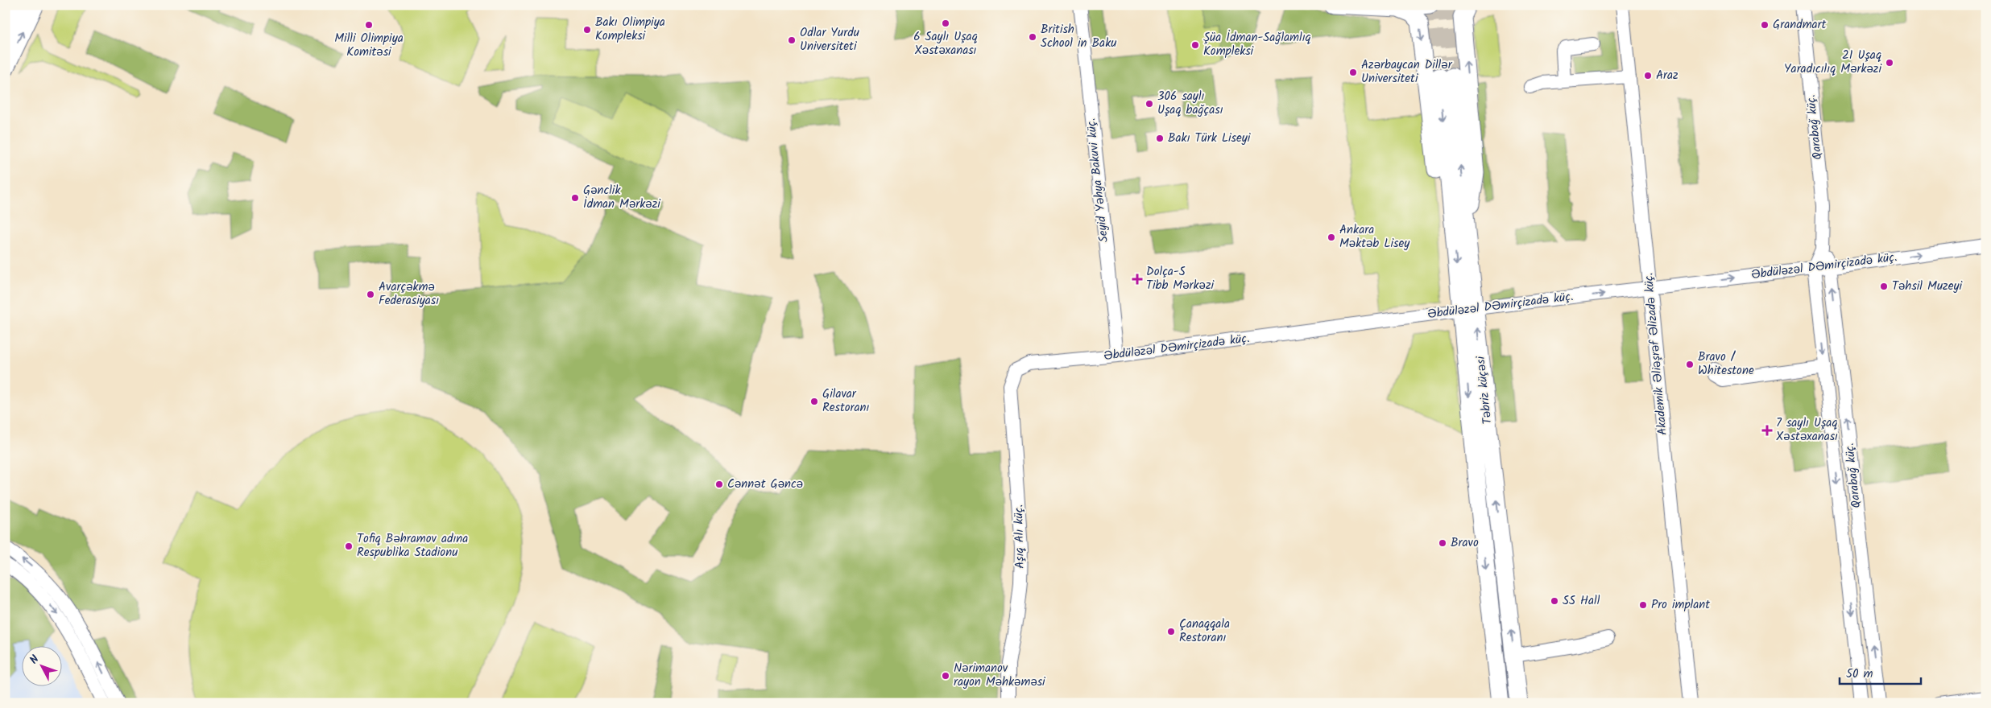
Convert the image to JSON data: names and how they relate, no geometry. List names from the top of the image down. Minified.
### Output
{"streets":{"main road":["Təbriz küçəsi"],"street":["Qarabağ küç.","Seyid Yəhya Bakuvi küç.","Əbdüləzəl DƏmirçizadə küç.","Akademik Əliəşrəf Əlizadə küç.","Aşıq Alı küç."]},"crossings":[["Qarabağ küç.","Əbdüləzəl DƏmirçizadə küç."],["Seyid Yəhya Bakuvi küç.","Əbdüləzəl DƏmirçizadə küç."],["Əbdüləzəl DƏmirçizadə küç.","Akademik Əliəşrəf Əlizadə küç."],["Əbdüləzəl DƏmirçizadə küç.","Təbriz küçəsi"],["Əbdüləzəl DƏmirçizadə küç.","Aşıq Alı küç."]],"one_way":["Əbdüləzəl DƏmirçizadə küç."],"places":{"other":["6 Saylı Uşaq Xəstəxanası","Milli Olimpiya Komitəsi","Grandmart","Bakı Olimpiya Kompleksi","British School in Baku","Odlar Yurdu Universiteti","Şüa İdman-Sağlamlıq Kompleksi","21 Uşaq Yaradıcılıq Mərkəzi","Azərbaycan Dillər Universiteti","Araz","306 saylı Uşaq bağçası","Bakı Türk Liseyi","Gənclik İdman Mərkəzi","Ankara Məktəb Lisey","Təhsil Muzeyi","Avarçəkmə Federasiyası","Bravo / Whitestone","Gilavar Restoranı","Cənnət Gəncə","Bravo","Tofiq Bəhramov adına Respublika Stadionu","SS Hall","Pro implant","Çanaqqala Restoranı","Nərimanov rayon Məhkəməsi"],"health":["Dolça-S Tibb Mərkəzi","7 saylı Uşaq Xəstəxanası"]},"scale_bar":"50 m","north":"top left"}
